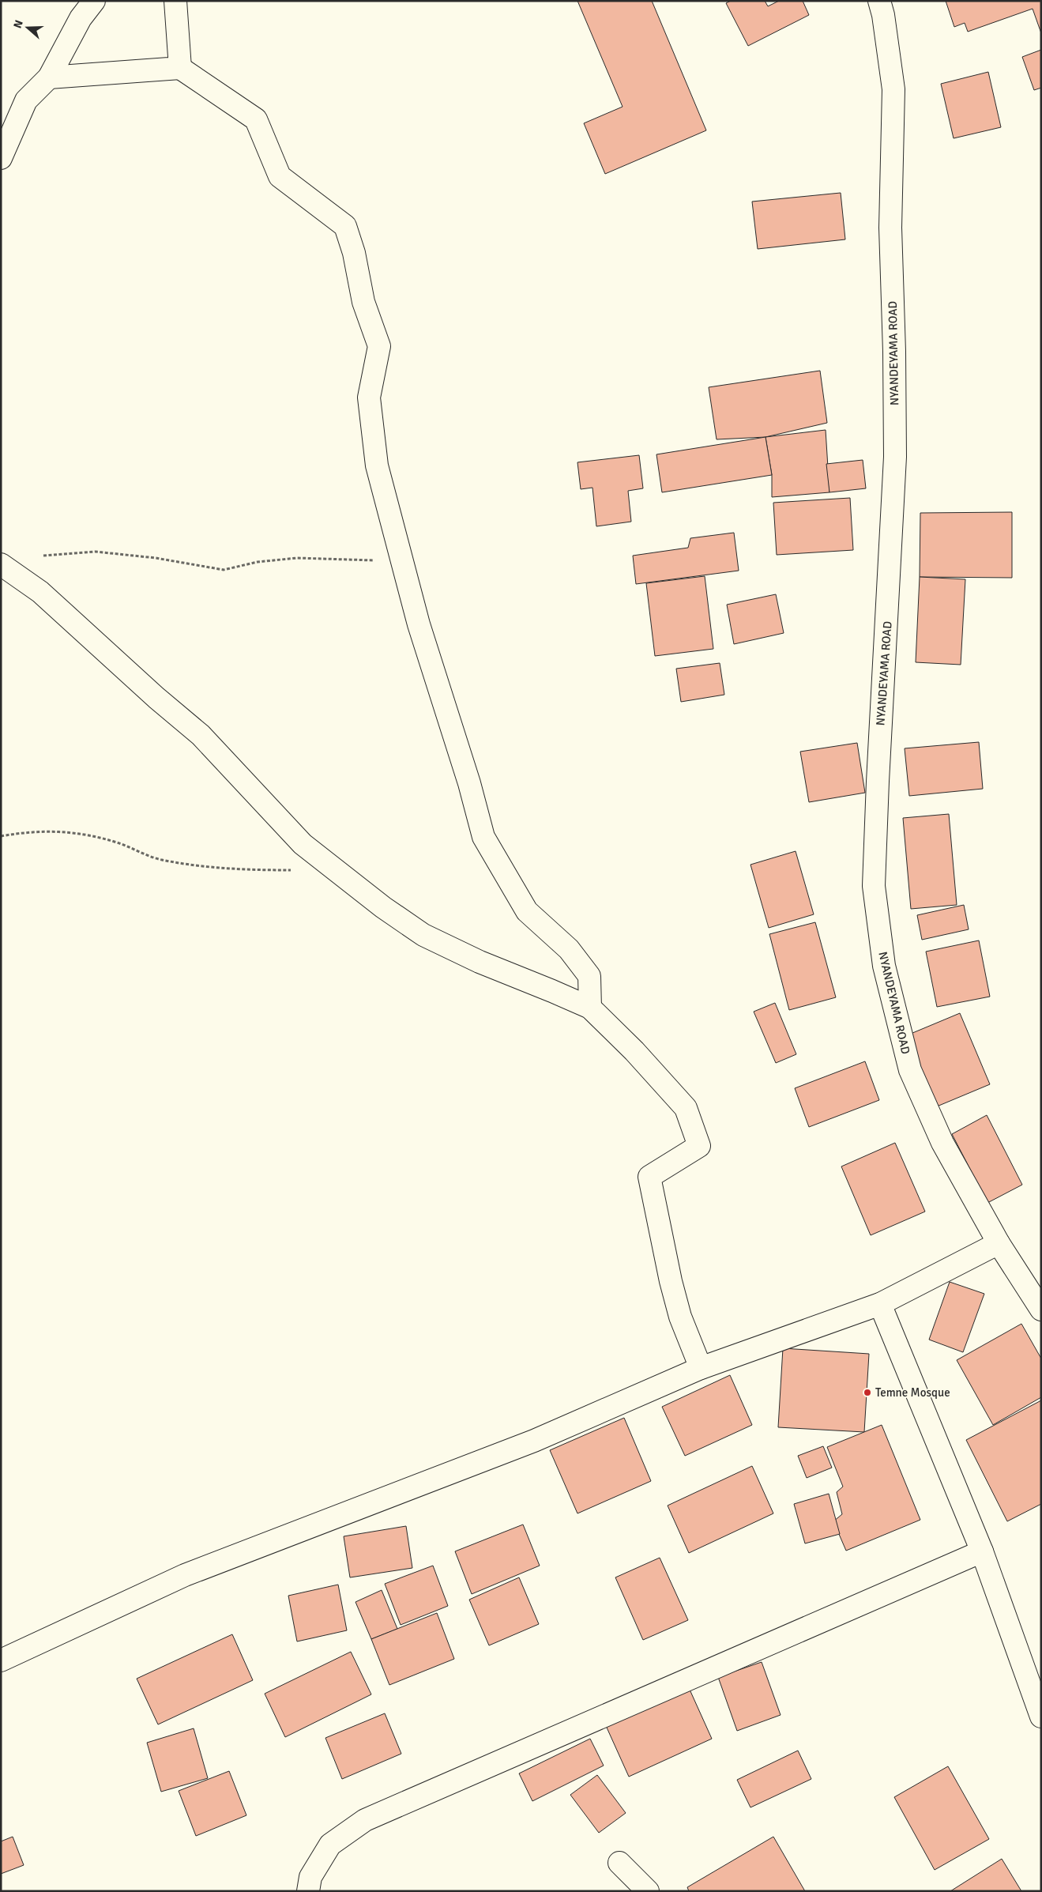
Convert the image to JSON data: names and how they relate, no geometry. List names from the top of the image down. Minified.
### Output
{"streets":{"street":["NYANDEYAMA ROAD"]},"places":["Temne Mosque"],"north":"left"}
